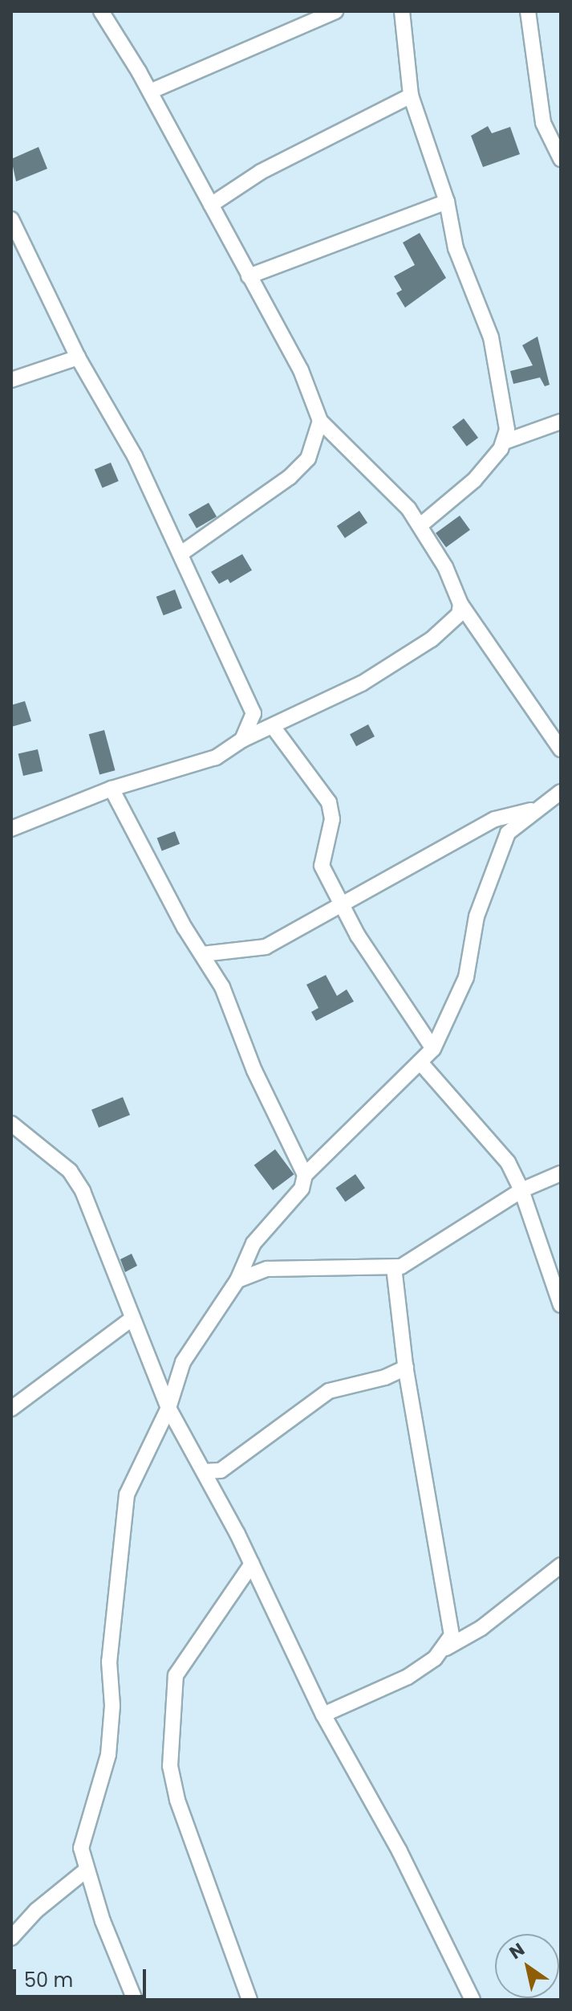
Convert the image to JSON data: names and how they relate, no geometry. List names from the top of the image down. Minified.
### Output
{"scale_bar":"50 m","north":"top left"}
